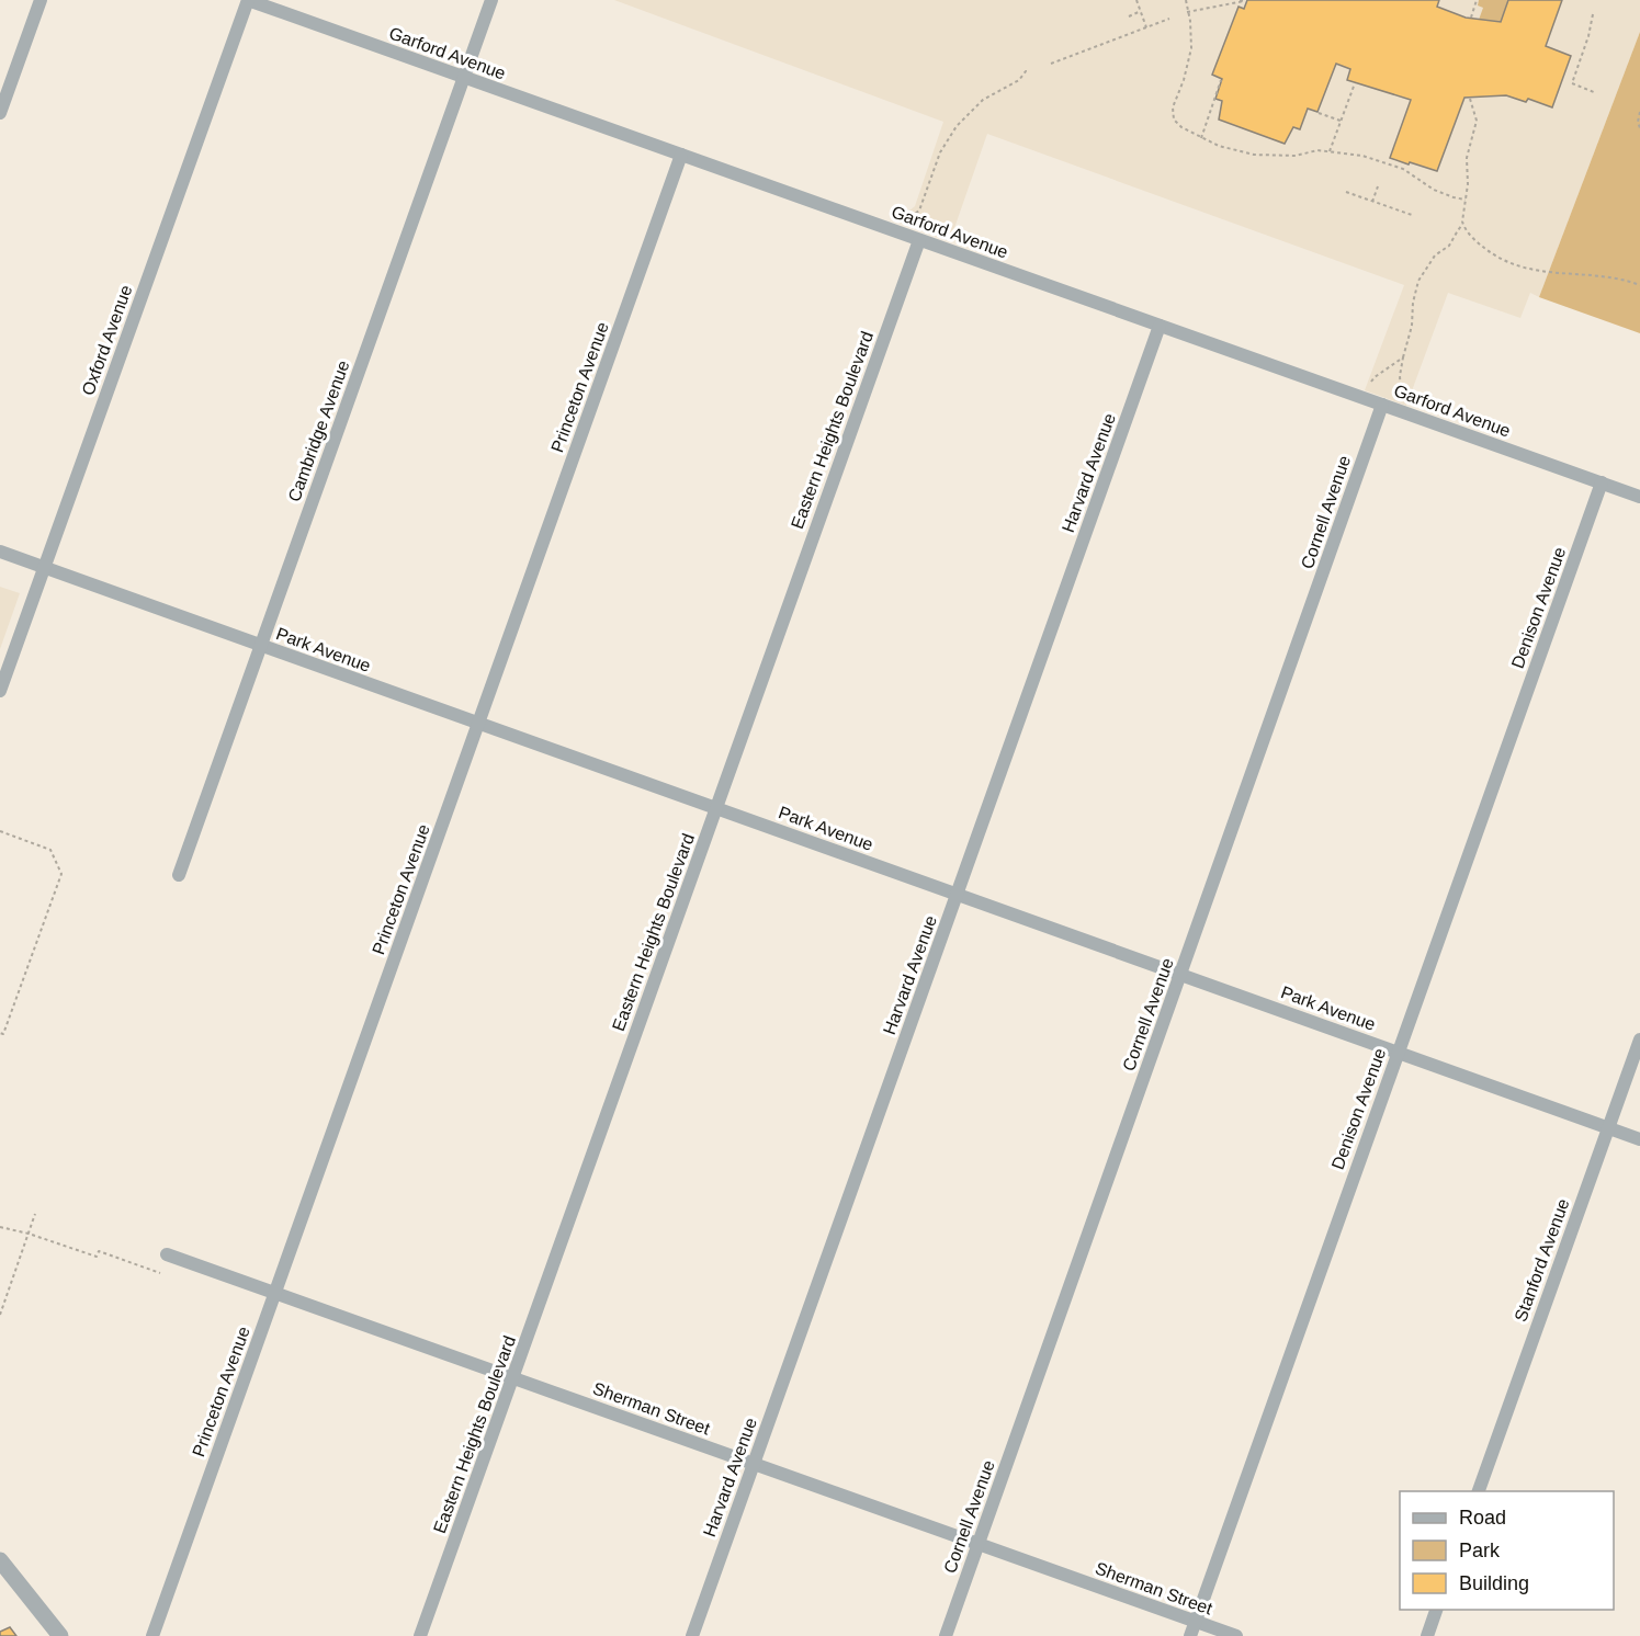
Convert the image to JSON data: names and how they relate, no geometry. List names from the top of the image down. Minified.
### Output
{"streets":{"street":["Garford Avenue","Oxford Avenue","Princeton Avenue","Eastern Heights Boulevard","Cambridge Avenue","Harvard Avenue","Cornell Avenue","Denison Avenue","Park Avenue","Stanford Avenue","Sherman Street"]},"crossings":[["Garford Avenue","Oxford Avenue"],["Garford Avenue","Princeton Avenue"],["Garford Avenue","Eastern Heights Boulevard"],["Garford Avenue","Cambridge Avenue"],["Garford Avenue","Harvard Avenue"],["Garford Avenue","Cornell Avenue"],["Garford Avenue","Denison Avenue"],["Oxford Avenue","Park Avenue"],["Princeton Avenue","Park Avenue"],["Princeton Avenue","Sherman Street"],["Eastern Heights Boulevard","Park Avenue"],["Eastern Heights Boulevard","Sherman Street"],["Cambridge Avenue","Park Avenue"],["Harvard Avenue","Park Avenue"],["Harvard Avenue","Sherman Street"],["Cornell Avenue","Park Avenue"],["Cornell Avenue","Sherman Street"],["Denison Avenue","Park Avenue"],["Denison Avenue","Sherman Street"],["Park Avenue","Stanford Avenue"]],"legend":["Road","Park","Building"]}
